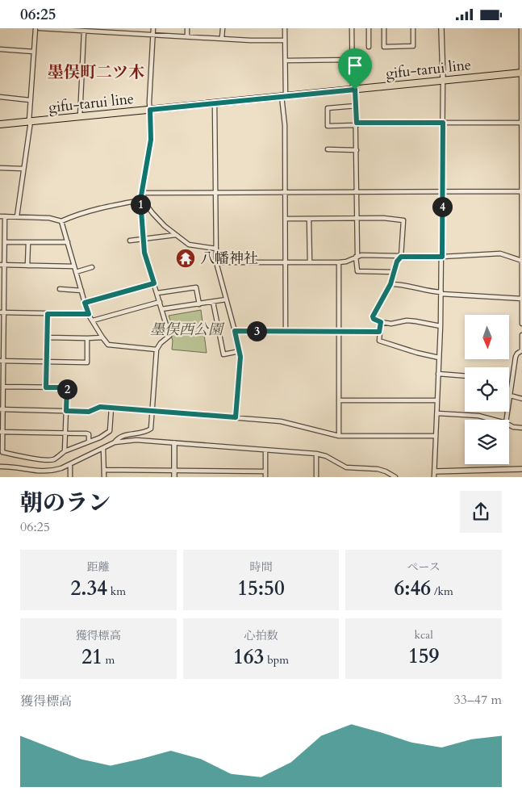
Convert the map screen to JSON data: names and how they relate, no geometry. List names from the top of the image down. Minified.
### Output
{"streets":{"main road":["gifu-tarui line"]},"districts":["墨俣町二ツ木"],"parks":["墨俣西公園"],"places":{"temple":["八幡神社"]},"north":"bottom","page":{"status":"06:25","pins":["1","4","3","2"],"heading":["朝のラン","06:25"],"stats":[["距離","2.34 km"],["時間","15:50"],["ペース","6:46 /km"],["獲得標高","21 m"],["心拍数","163 bpm"],["kcal","159"]],"chart":["獲得標高","33–47 m"]}}
